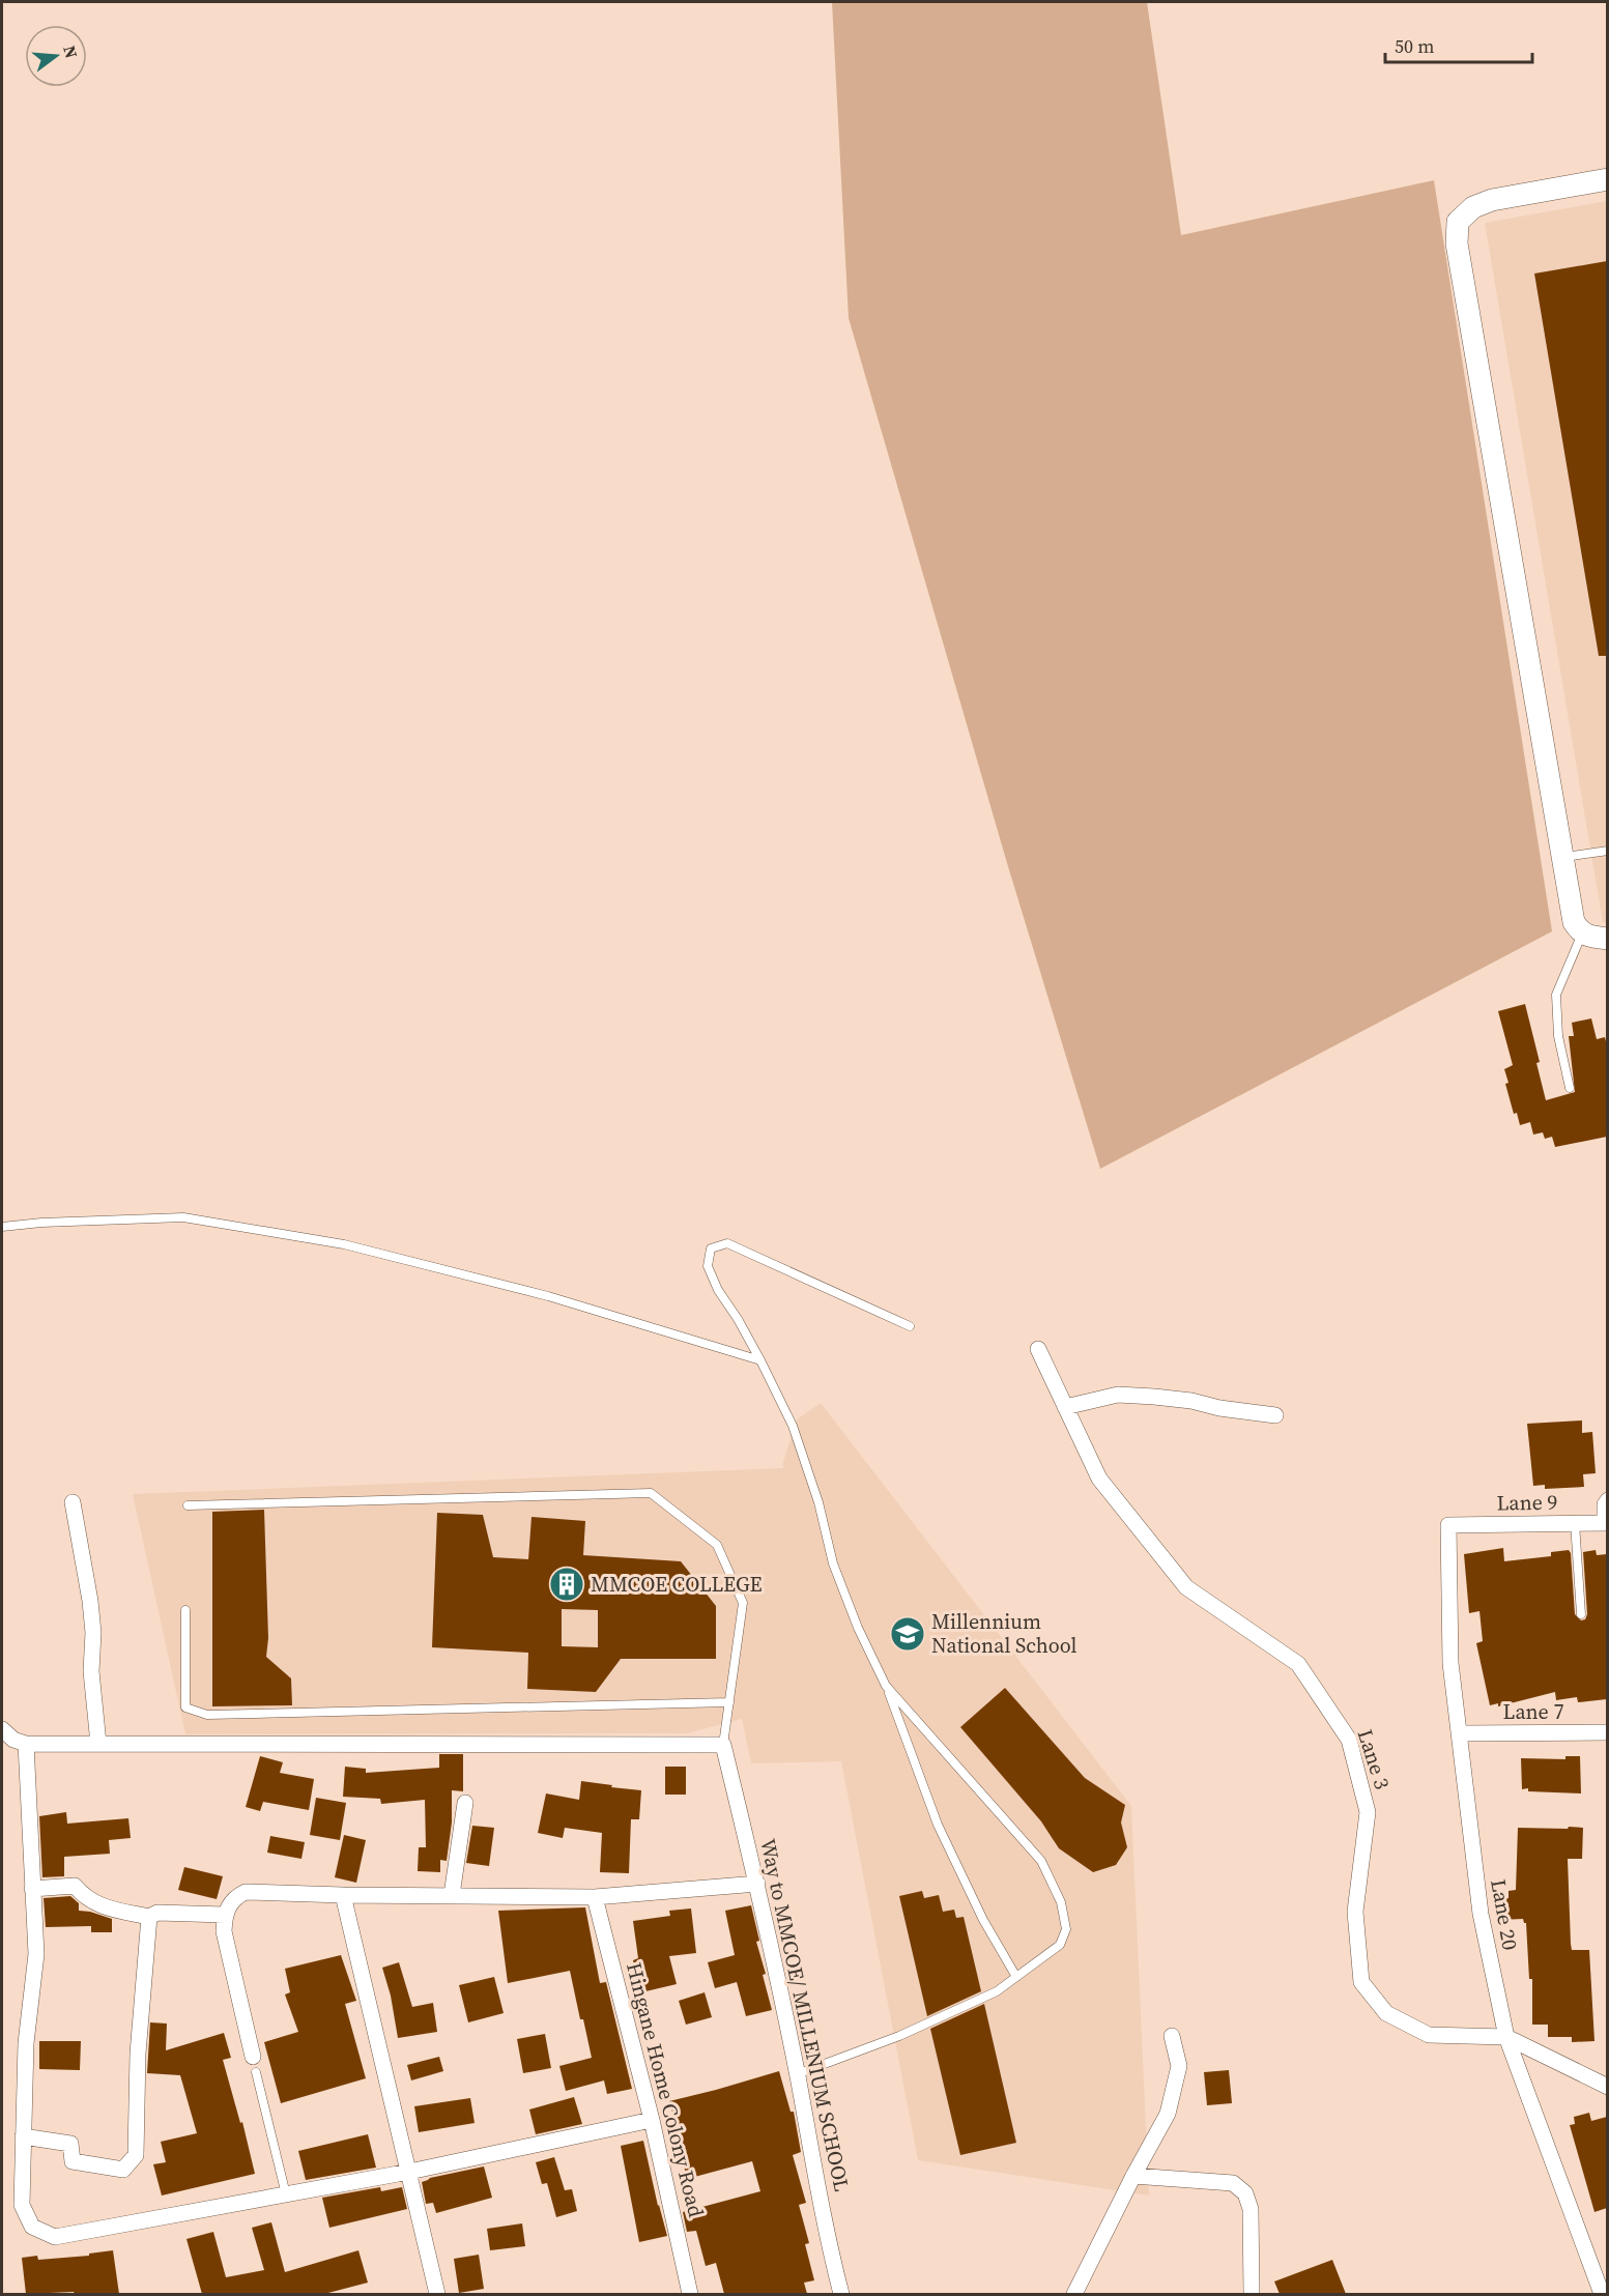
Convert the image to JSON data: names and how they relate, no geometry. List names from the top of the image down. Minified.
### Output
{"streets":{"street":["Lane 9","Lane 7","Lane 3","Lane 20","Way to MMCOE/ MILLENIUM SCHOOL","Hingane Home Colony Road"]},"crossings":[["Lane 9","Lane 20"],["Lane 7","Lane 20"],["Lane 3","Lane 20"]],"places":{"building":["MMCOE COLLEGE"],"school or university":["Millennium National School"]},"scale_bar":"50 m","north":"right"}
